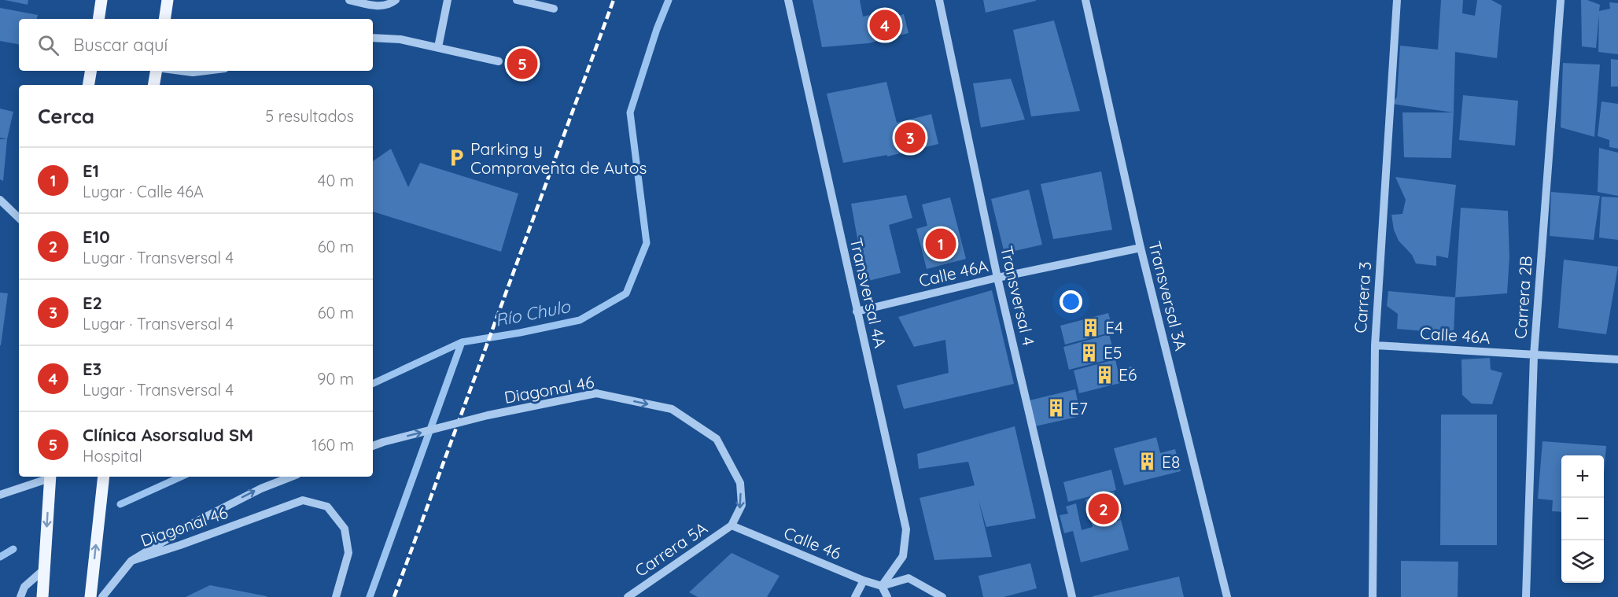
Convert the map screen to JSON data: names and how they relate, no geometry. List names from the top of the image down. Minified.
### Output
{"streets":{"street":["Calle 46A","Transversal 4A","Transversal 4","Transversal 3A","Carrera 3","Carrera 2B","Diagonal 46","Calle 46","Carrera 5A"]},"crossings":[["Calle 46A","Transversal 4A"],["Calle 46A","Transversal 4"],["Calle 46A","Transversal 3A"],["Calle 46A","Carrera 3"],["Calle 46A","Carrera 2B"],["Transversal 4A","Calle 46"],["Diagonal 46","Calle 46"],["Diagonal 46","Carrera 5A"],["Calle 46","Carrera 5A"]],"one_way":["Diagonal 46"],"water":["Río Chulo"],"places":{"parking":["Parking y Compraventa de Autos"],"building":["E4","E5","E6","E7","E8"]},"page":{"pins":["4","5","3","1","2"],"search":"Buscar aquí","heading":["Cerca","5 resultados"],"list":[{"mark":"1","name":"E1","note":"Lugar · Calle 46A","value":"40 m"},{"mark":"2","name":"E10","note":"Lugar · Transversal 4","value":"60 m"},{"mark":"3","name":"E2","note":"Lugar · Transversal 4","value":"60 m"},{"mark":"4","name":"E3","note":"Lugar · Transversal 4","value":"90 m"},{"mark":"5","name":"Clínica Asorsalud SM","note":"Hospital","value":"160 m"}],"map_buttons":["+","−"]}}
